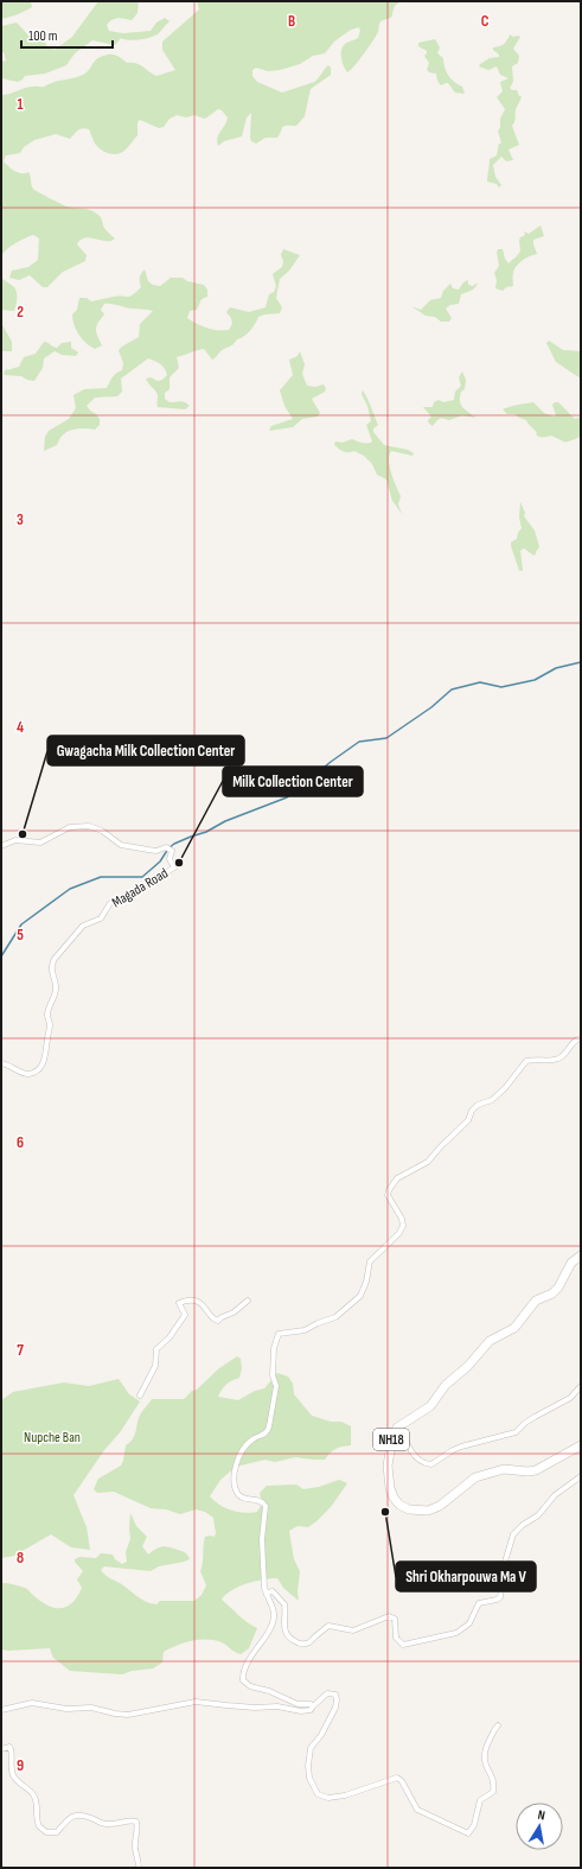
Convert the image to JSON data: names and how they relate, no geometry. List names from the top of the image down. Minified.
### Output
{"streets":{"main road":["NH18"],"street":["Magada Road"]},"parks":["Nupche Ban"],"places":["Gwagacha Milk Collection Center","Milk Collection Center","Shri Okharpouwa Ma V"],"scale_bar":"100 m","north":"top","grid":{"columns":["B","C"],"rows":["1","2","3","4","5","6","7","8","9"]}}
